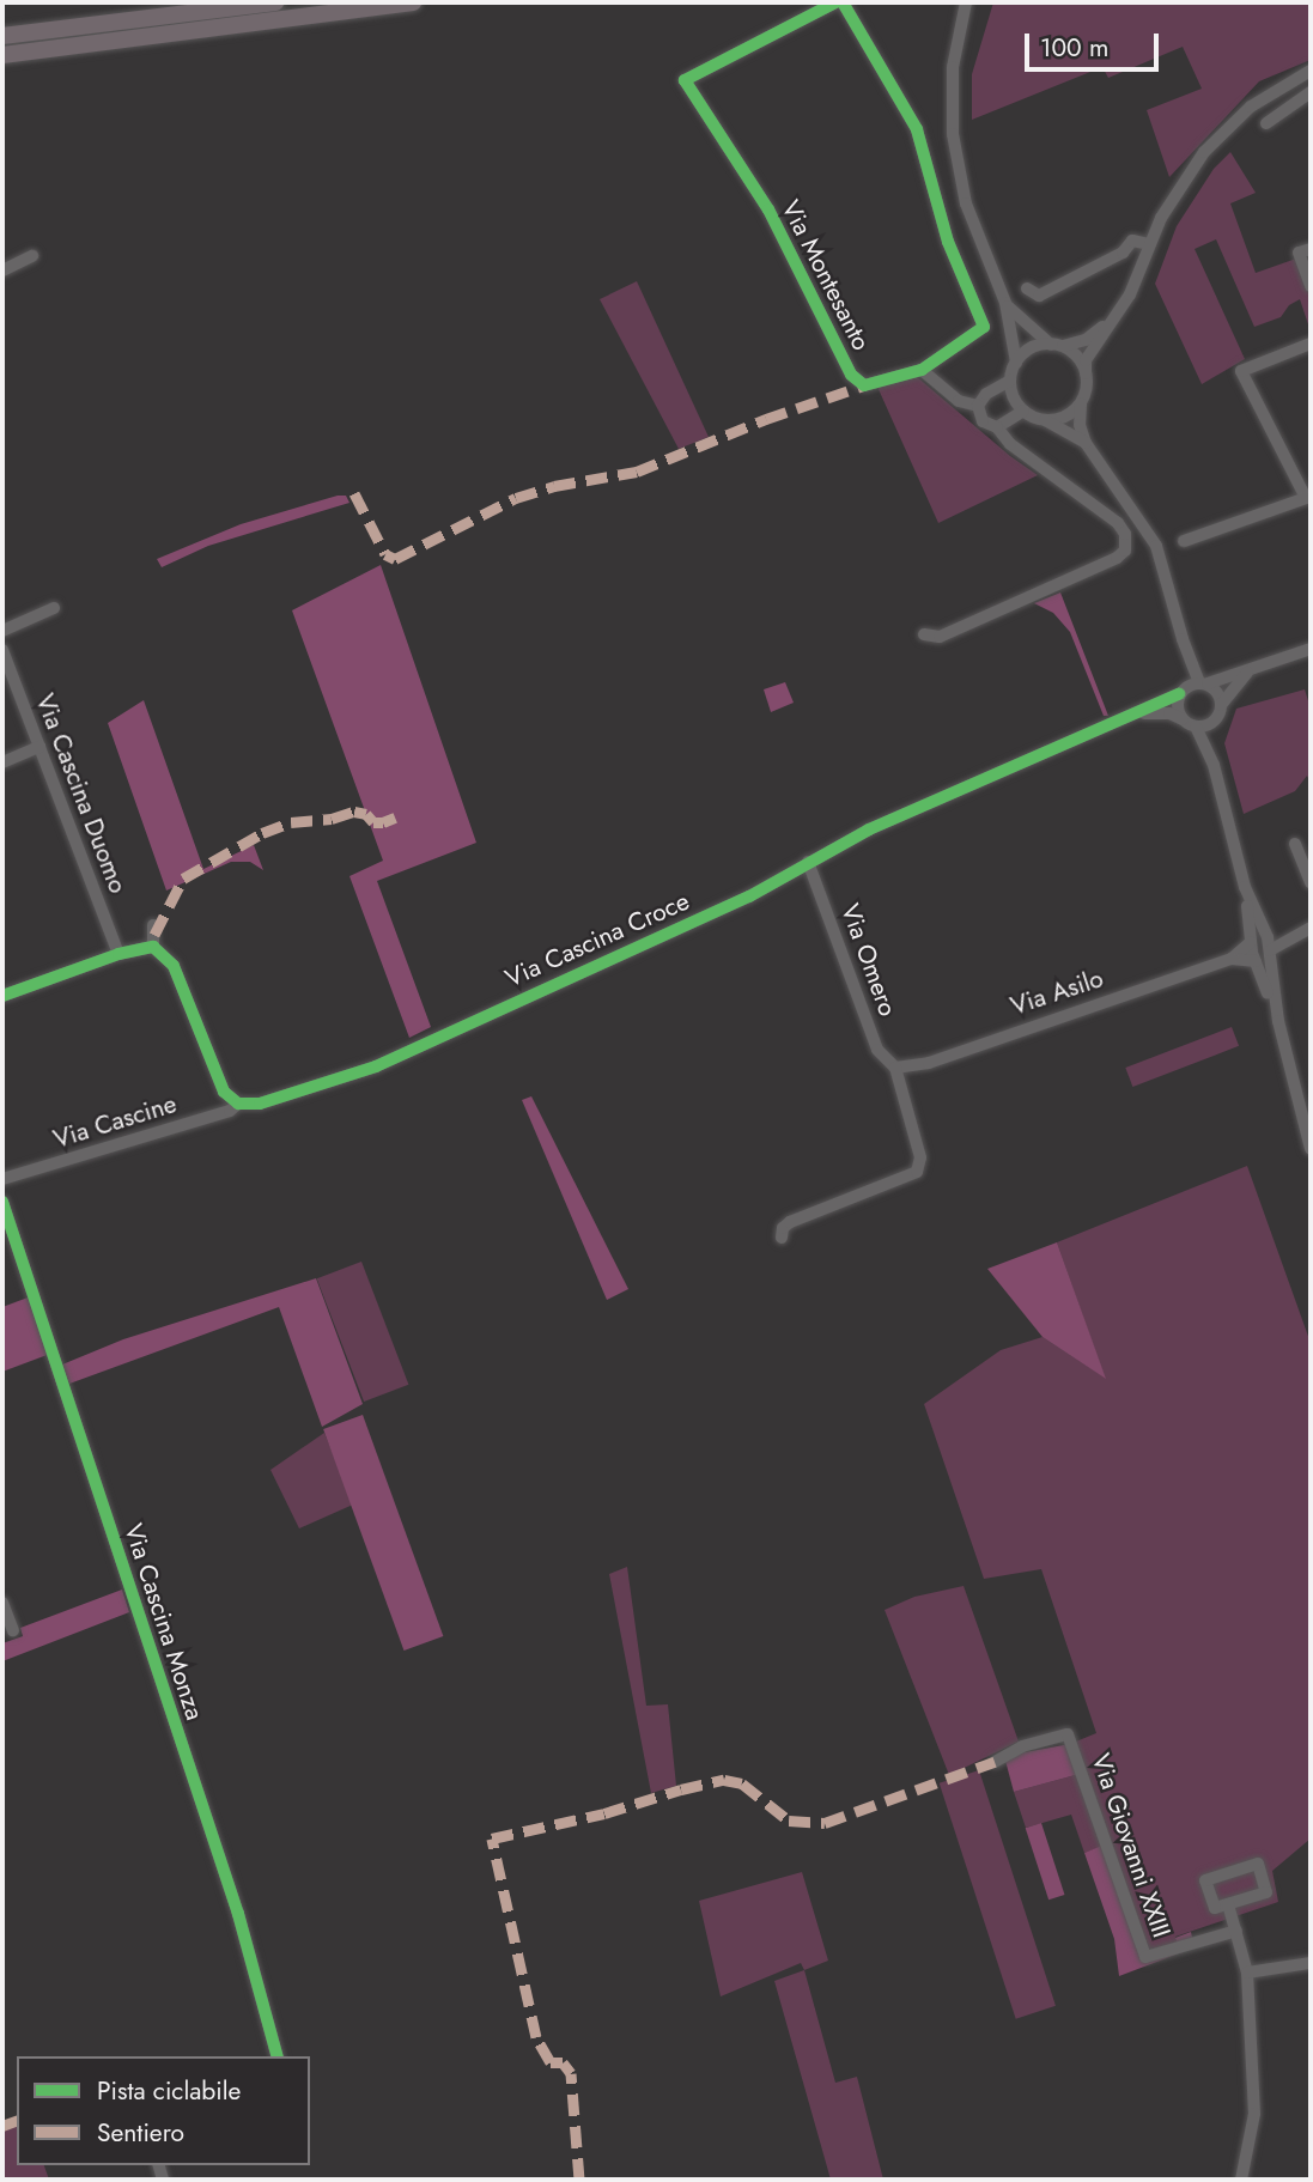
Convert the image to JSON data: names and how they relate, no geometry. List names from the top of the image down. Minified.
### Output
{"streets":{"street":["Via Montesanto","Via Cascina Duomo","Via Cascina Croce","Via Omero","Via Asilo","Via Cascine","Via Cascina Monza","Via Giovanni XXIII"]},"crossings":[["Via Cascina Croce","Via Omero"],["Via Cascina Croce","Via Cascine"],["Via Omero","Via Asilo"]],"legend":["Pista ciclabile","Sentiero"],"scale_bar":"100 m"}
